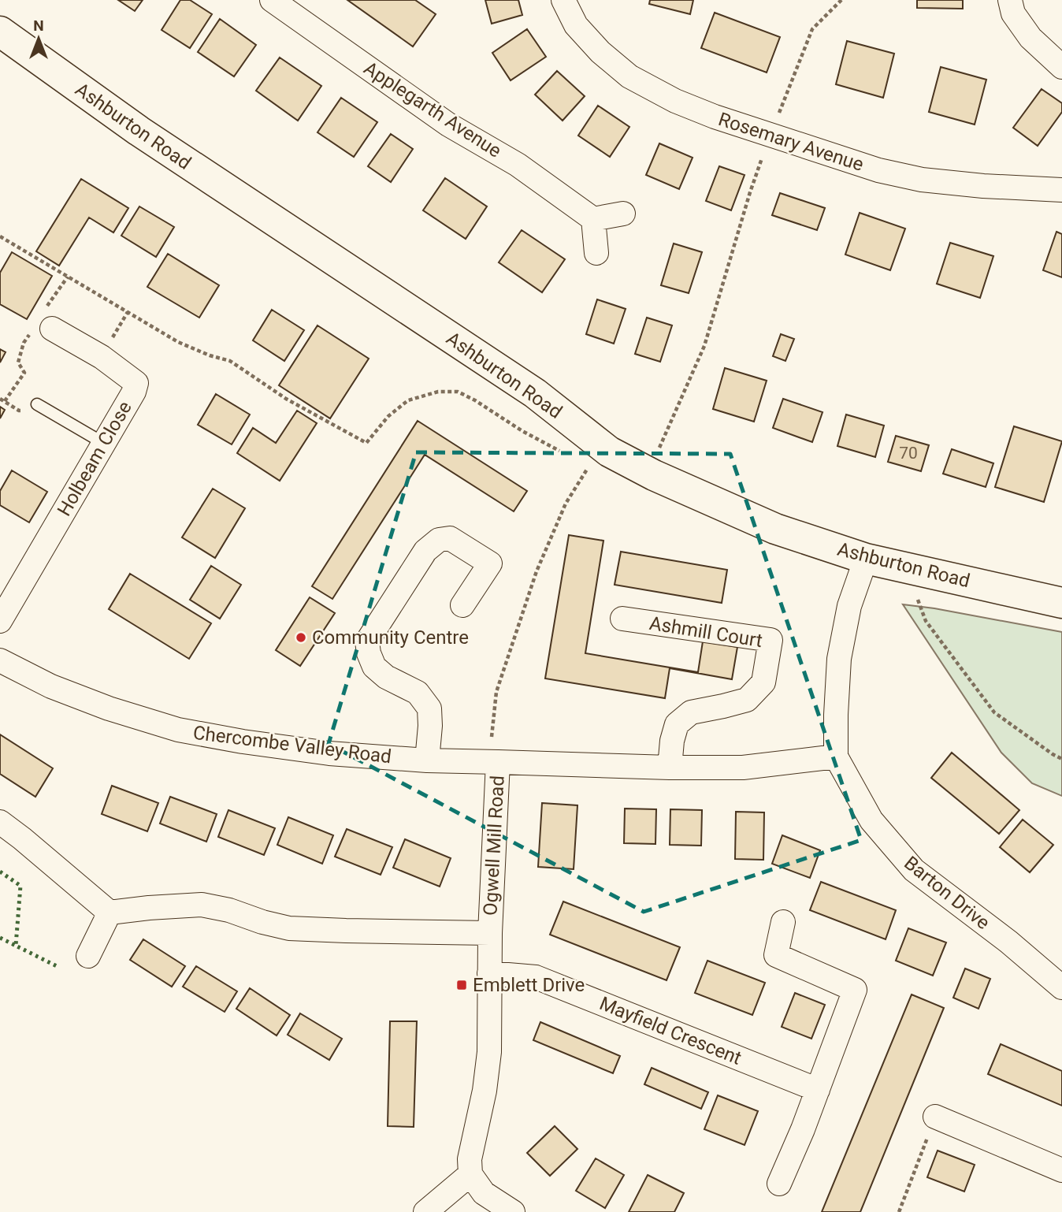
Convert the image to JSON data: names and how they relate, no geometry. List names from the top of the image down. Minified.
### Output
{"streets":{"main road":["Ashburton Road"],"street":["Applegarth Avenue","Rosemary Avenue","Holbeam Close","Ashmill Court","Chercombe Valley Road","Ogwell Mill Road","Barton Drive","Mayfield Crescent"]},"crossings":[["Ashmill Court","Ogwell Mill Road"],["Chercombe Valley Road","Ogwell Mill Road"],["Ogwell Mill Road","Barton Drive"],["Ogwell Mill Road","Mayfield Crescent"]],"places":{"other":["Community Centre"],"transit":["Emblett Drive"]},"house_numbers":["70"],"north":"top"}
